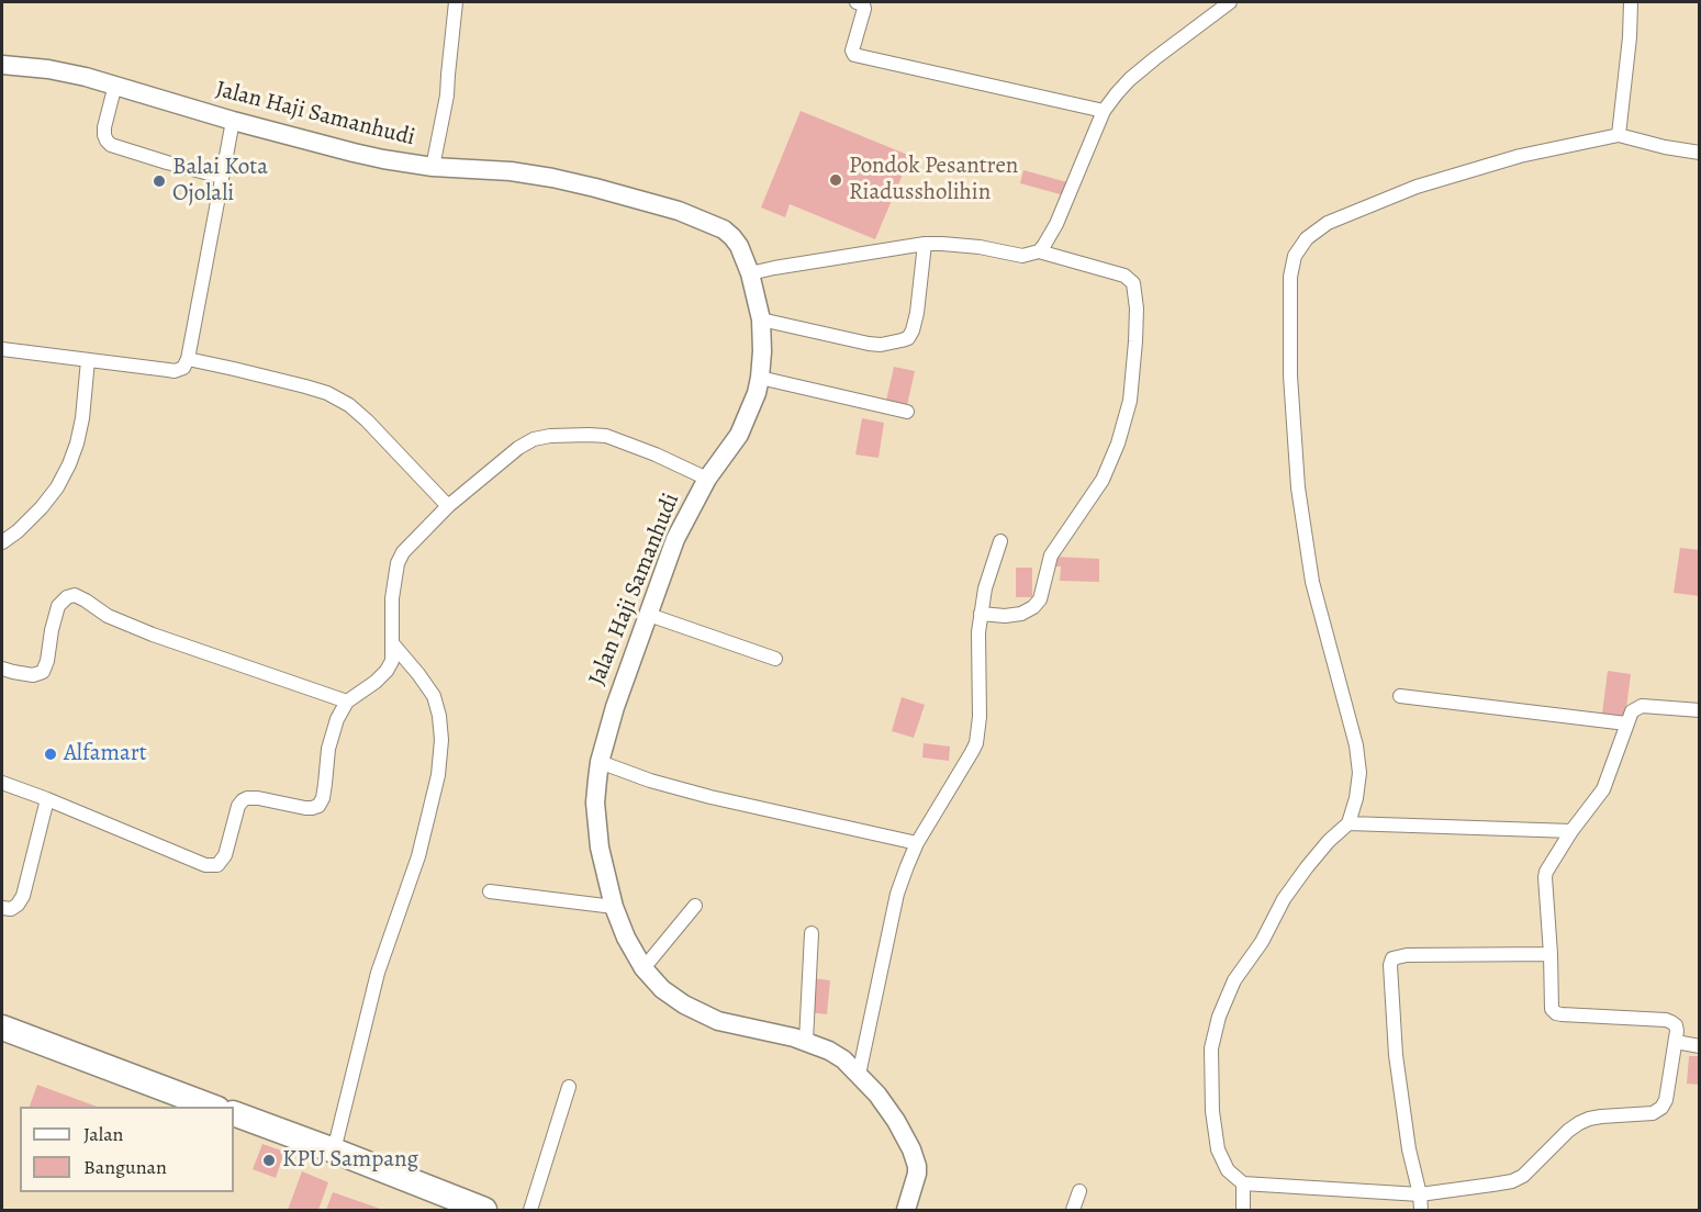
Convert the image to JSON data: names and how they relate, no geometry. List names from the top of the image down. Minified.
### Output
{"streets":{"street":["Jalan Haji Samanhudi"]},"places":["Pondok Pesantren Riadussholihin","Balai Kota Ojolali","Alfamart","KPU Sampang"],"legend":["Jalan","Bangunan"]}
